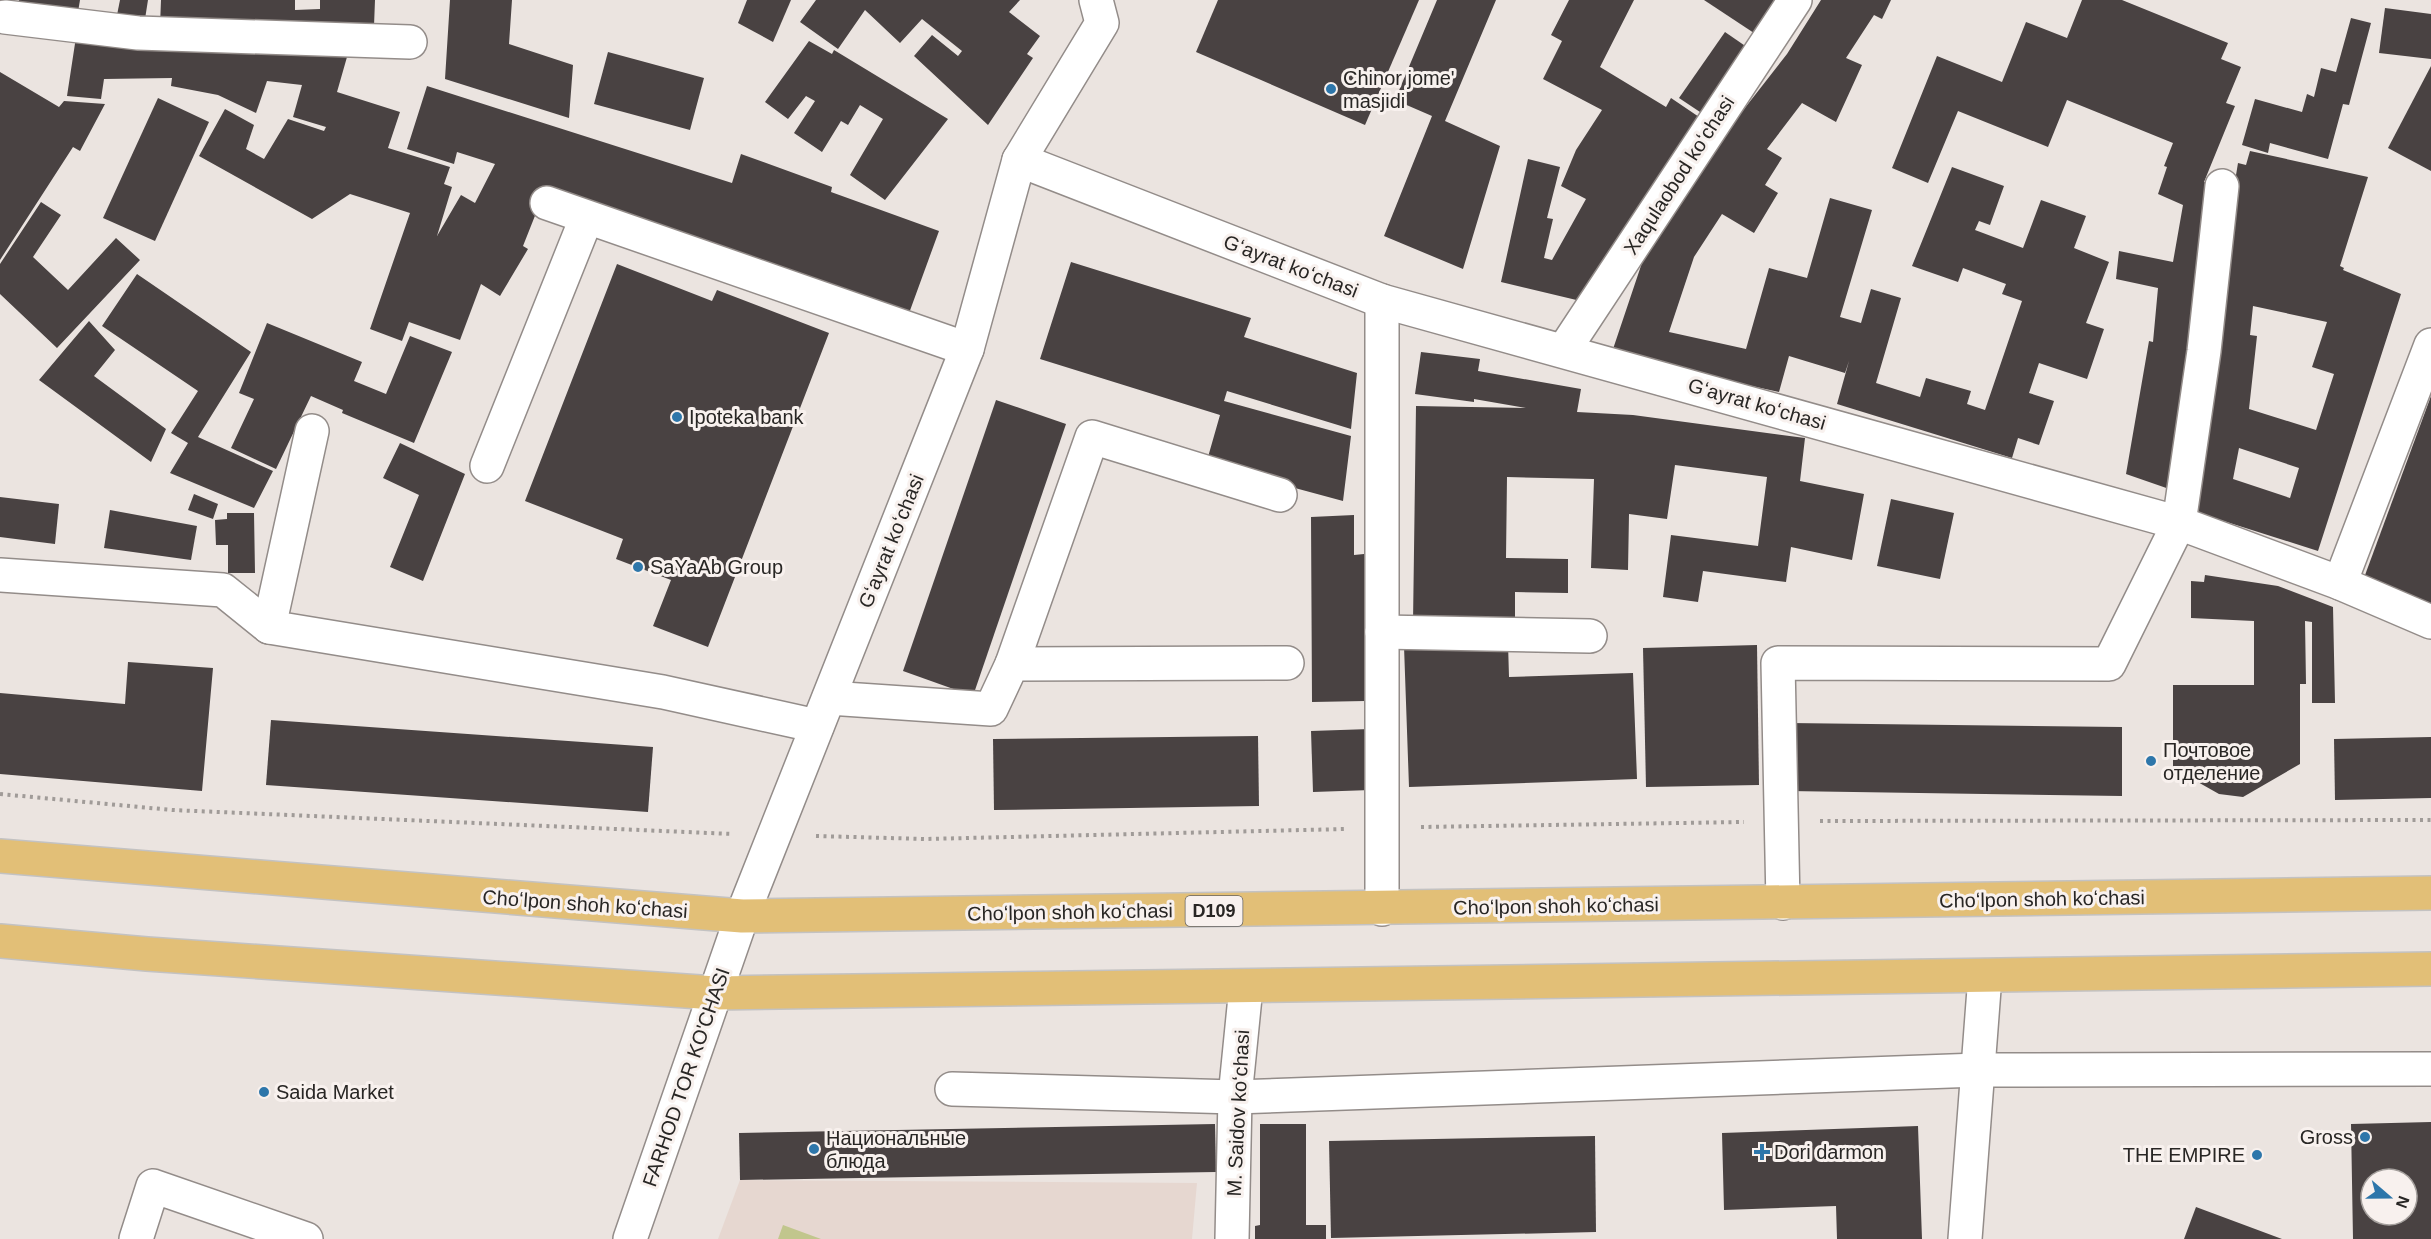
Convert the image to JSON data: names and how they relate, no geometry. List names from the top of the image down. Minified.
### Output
{"streets":{"main road":["Choʻlpon shoh koʻchasi","D109"],"street":["Xaqulaobod koʻchasi","Gʻayrat koʻchasi","FARHOD TOR KO'CHASI","M. Saidov koʻchasi"]},"crossings":[["Xaqulaobod koʻchasi","Gʻayrat koʻchasi"],["Gʻayrat koʻchasi","Choʻlpon shoh koʻchasi"],["Gʻayrat koʻchasi","FARHOD TOR KO'CHASI"],["Choʻlpon shoh koʻchasi","FARHOD TOR KO'CHASI"]],"places":{"other":["Chinor jome' masjidi","Ipoteka bank","SaYaAb Group","Почтовое отделение","Saida Market","Gross","Национальные блюда","THE EMPIRE"],"health":["Dori darmon"]},"north":"right"}
